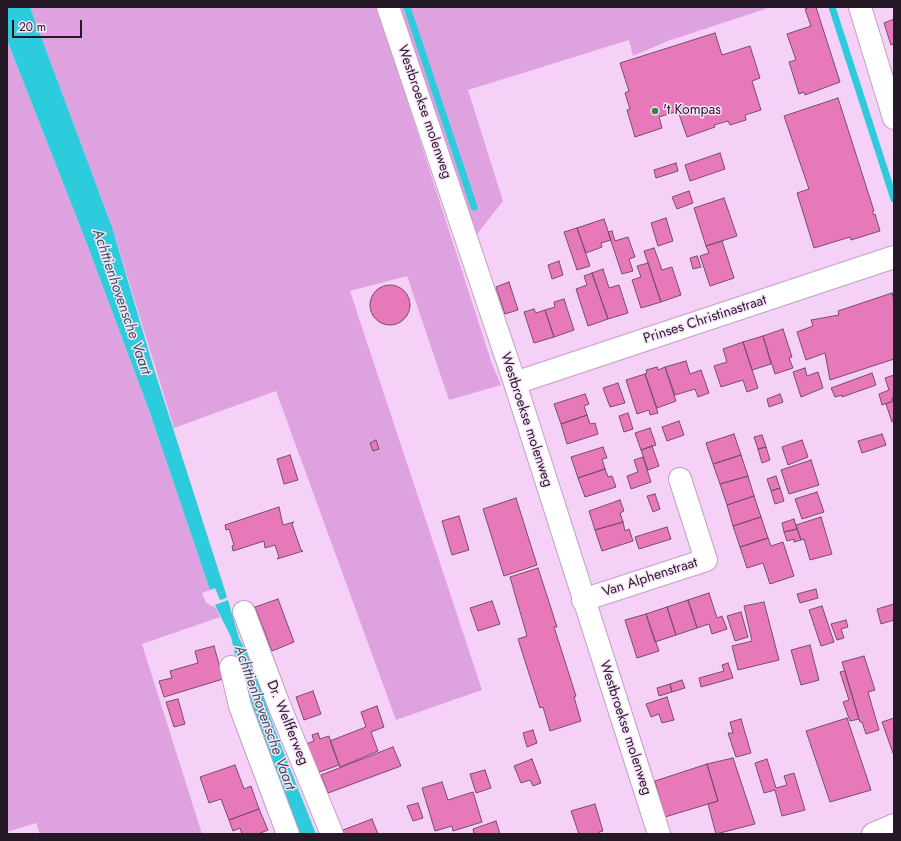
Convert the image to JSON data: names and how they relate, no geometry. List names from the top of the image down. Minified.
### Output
{"streets":{"street":["Westbroekse molenweg","Prinses Christinastraat","Van Alphenstraat","Dr. Welfferweg"]},"crossings":[["Westbroekse molenweg","Prinses Christinastraat"],["Westbroekse molenweg","Van Alphenstraat"]],"water":["Achttienhovensche Vaart"],"places":["'t Kompas"],"scale_bar":"20 m"}
